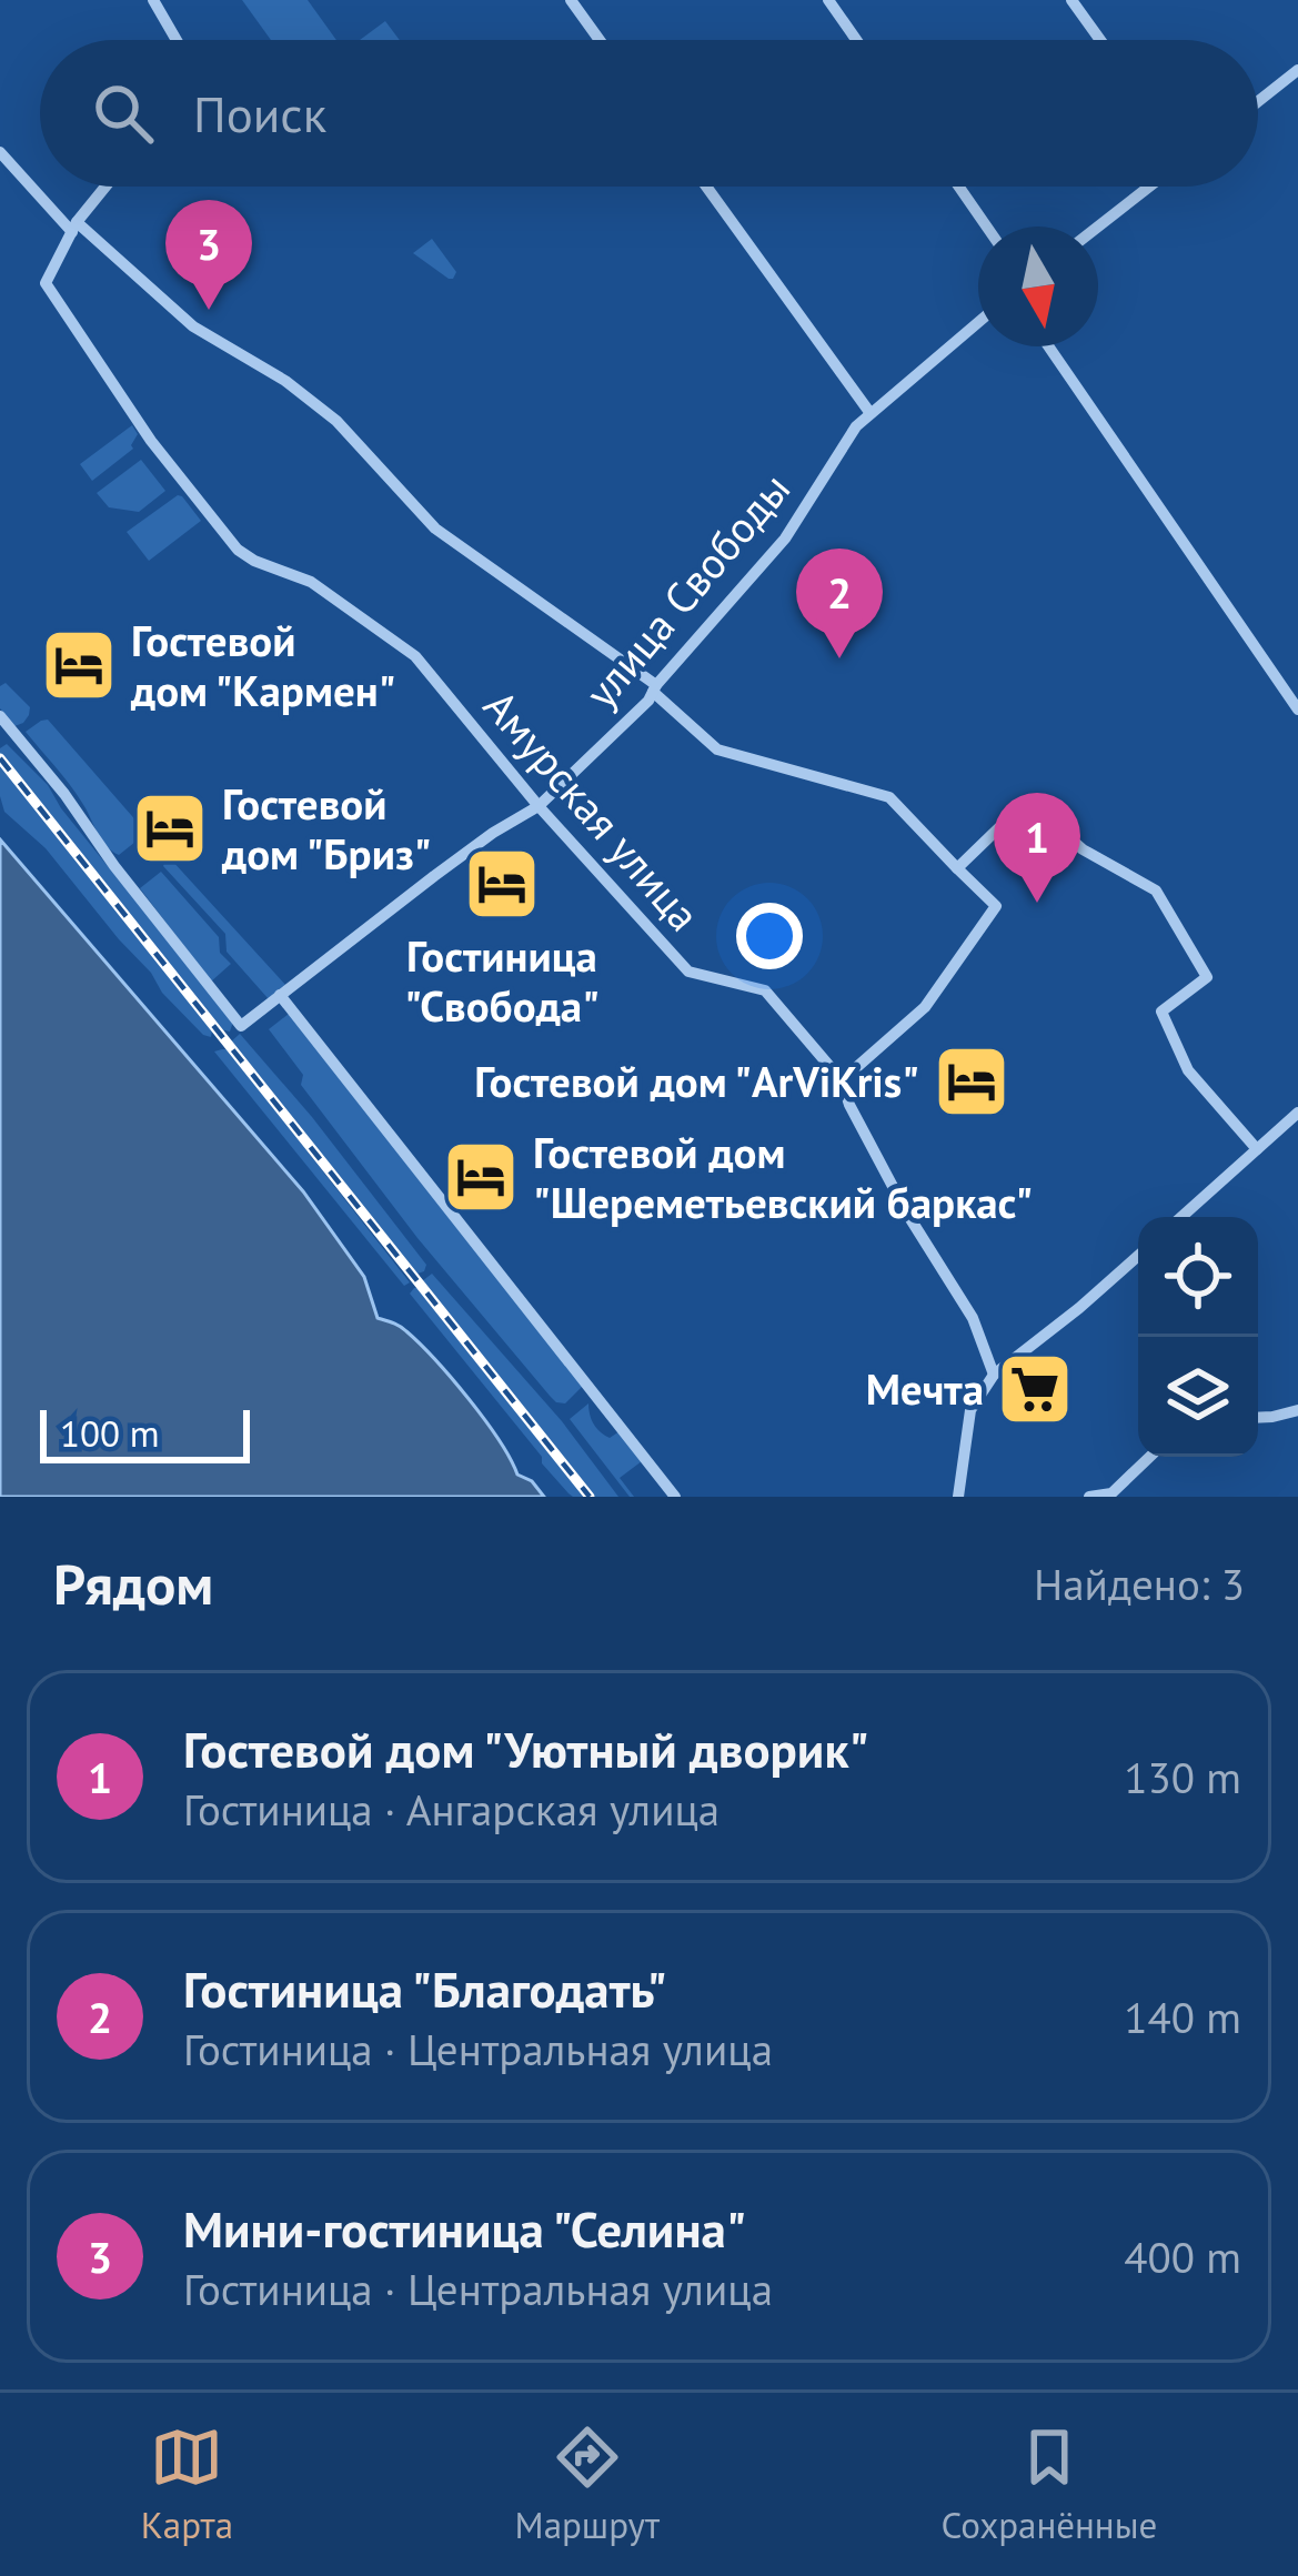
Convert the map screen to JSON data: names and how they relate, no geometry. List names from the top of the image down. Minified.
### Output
{"streets":{"street":["улица Свободы","Амурская улица"]},"crossings":[["улица Свободы","Амурская улица"]],"places":{"hotel":["Гостевой дом \"Кармен\"","Гостевой дом \"Бриз\"","Гостиница \"Свобода\"","Гостевой дом \"ArViKris\"","Гостевой дом \"Шереметьевский баркас\""],"supermarket":["Мечта"]},"scale_bar":"100 m","north":"bottom","page":{"search":"Поиск","pins":["3","2","1"],"scale":"100 m","heading":["Рядом","Найдено: 3"],"list":[{"mark":"1","name":"Гостевой дом \"Уютный дворик\"","note":"Гостиница · Ангарская улица","value":"130 m"},{"mark":"2","name":"Гостиница \"Благодать\"","note":"Гостиница · Центральная улица","value":"140 m"},{"mark":"3","name":"Мини-гостиница \"Селина\"","note":"Гостиница · Центральная улица","value":"400 m"}],"nav":["Карта","Маршрут","Сохранённые"]}}
